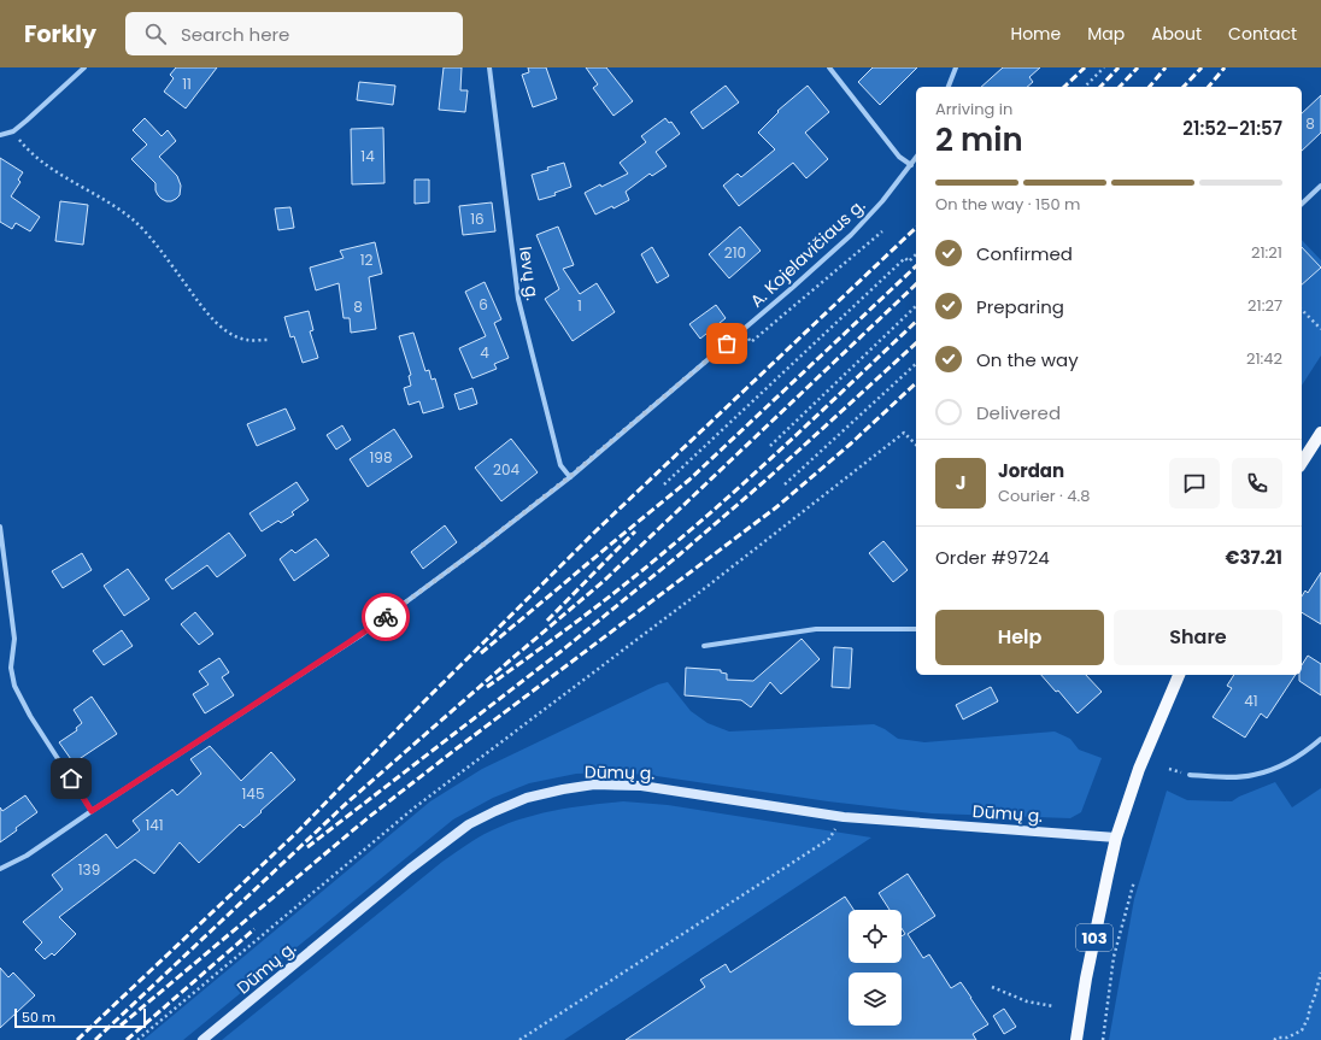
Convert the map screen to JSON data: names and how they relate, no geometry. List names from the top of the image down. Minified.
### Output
{"streets":{"main road":["Dūmų g.","103"],"street":["A. Kojelavičiaus g.","Ievų g."]},"crossings":[["A. Kojelavičiaus g.","Ievų g."],["Dūmų g.","103"]],"house_numbers":["11","8","14","16","210","12","6","1","8","4","198","204","41","145","141","139"],"scale_bar":"50 m","page":{"header":"Forkly","search":"Search here","nav":["Home","Map","About","Contact"],"heading":["2 min","Arriving in","21:52–21:57"],"panel":["Jordan","Courier · 4.8","Order #9724","€37.21"],"bar":"On the way · 150 m","list":[["Confirmed","21:21"],["Preparing","21:27"],["On the way","21:42"],"Delivered"],"round":"J","buttons":["Help","Share"],"scale":"50 m"}}
